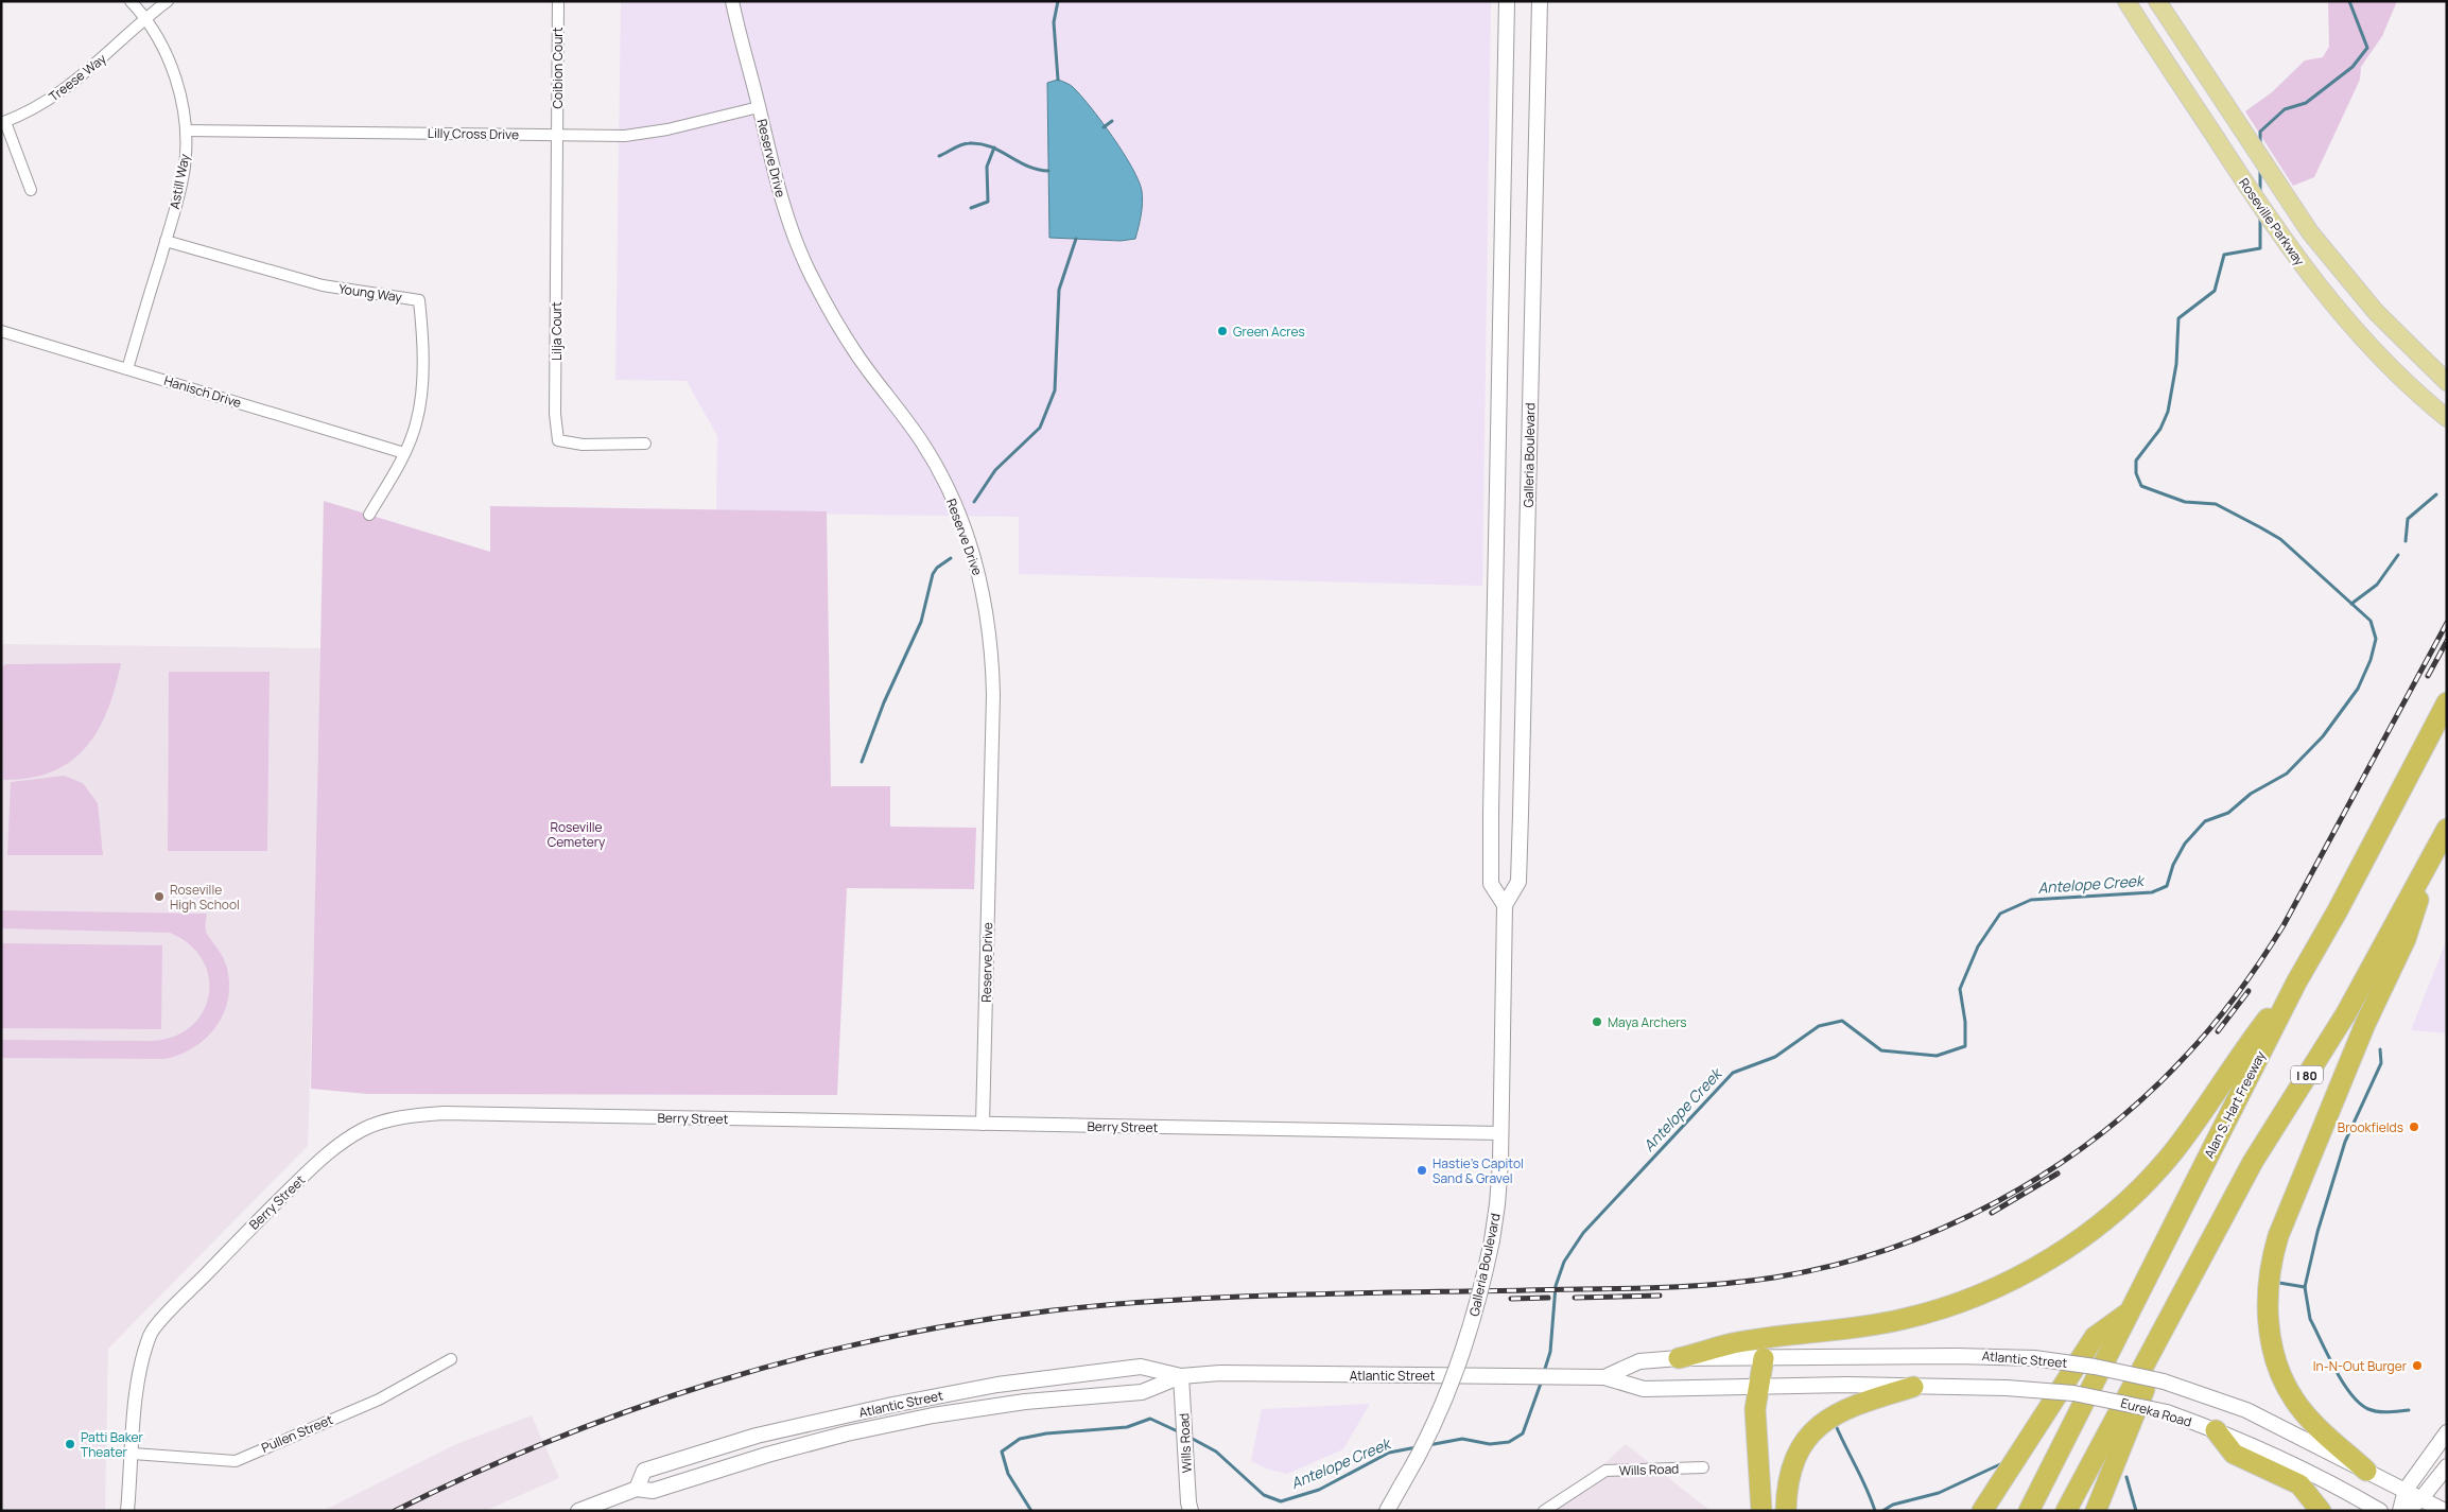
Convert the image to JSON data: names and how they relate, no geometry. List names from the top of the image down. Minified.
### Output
{"streets":{"highway":["I 80","Alan S. Hart Freeway"],"main road":["Roseville Parkway","Galleria Boulevard","Atlantic Street","Eureka Road","Wills Road"],"street":["Coibion Court","Treese Way","Lilly Cross Drive","Reserve Drive","Astill Way","Young Way","Lilja Court","Hanisch Drive","Berry Street","Pullen Street"]},"crossings":[["Coibion Court","Lilly Cross Drive"],["Coibion Court","Lilja Court"],["Treese Way","Astill Way"],["Lilly Cross Drive","Reserve Drive"],["Lilly Cross Drive","Astill Way"],["Lilly Cross Drive","Lilja Court"],["Reserve Drive","Berry Street"],["Astill Way","Young Way"],["Astill Way","Hanisch Drive"],["Young Way","Hanisch Drive"],["Galleria Boulevard","Berry Street"],["Berry Street","Pullen Street"],["Atlantic Street","Eureka Road"],["Atlantic Street","Wills Road"]],"water":["Antelope Creek"],"parks":["Roseville Cemetery"],"places":["Green Acres","Roseville High School","Maya Archers","Brookfields","Hastie's Capitol Sand & Gravel","In-N-Out Burger","Patti Baker Theater"]}
